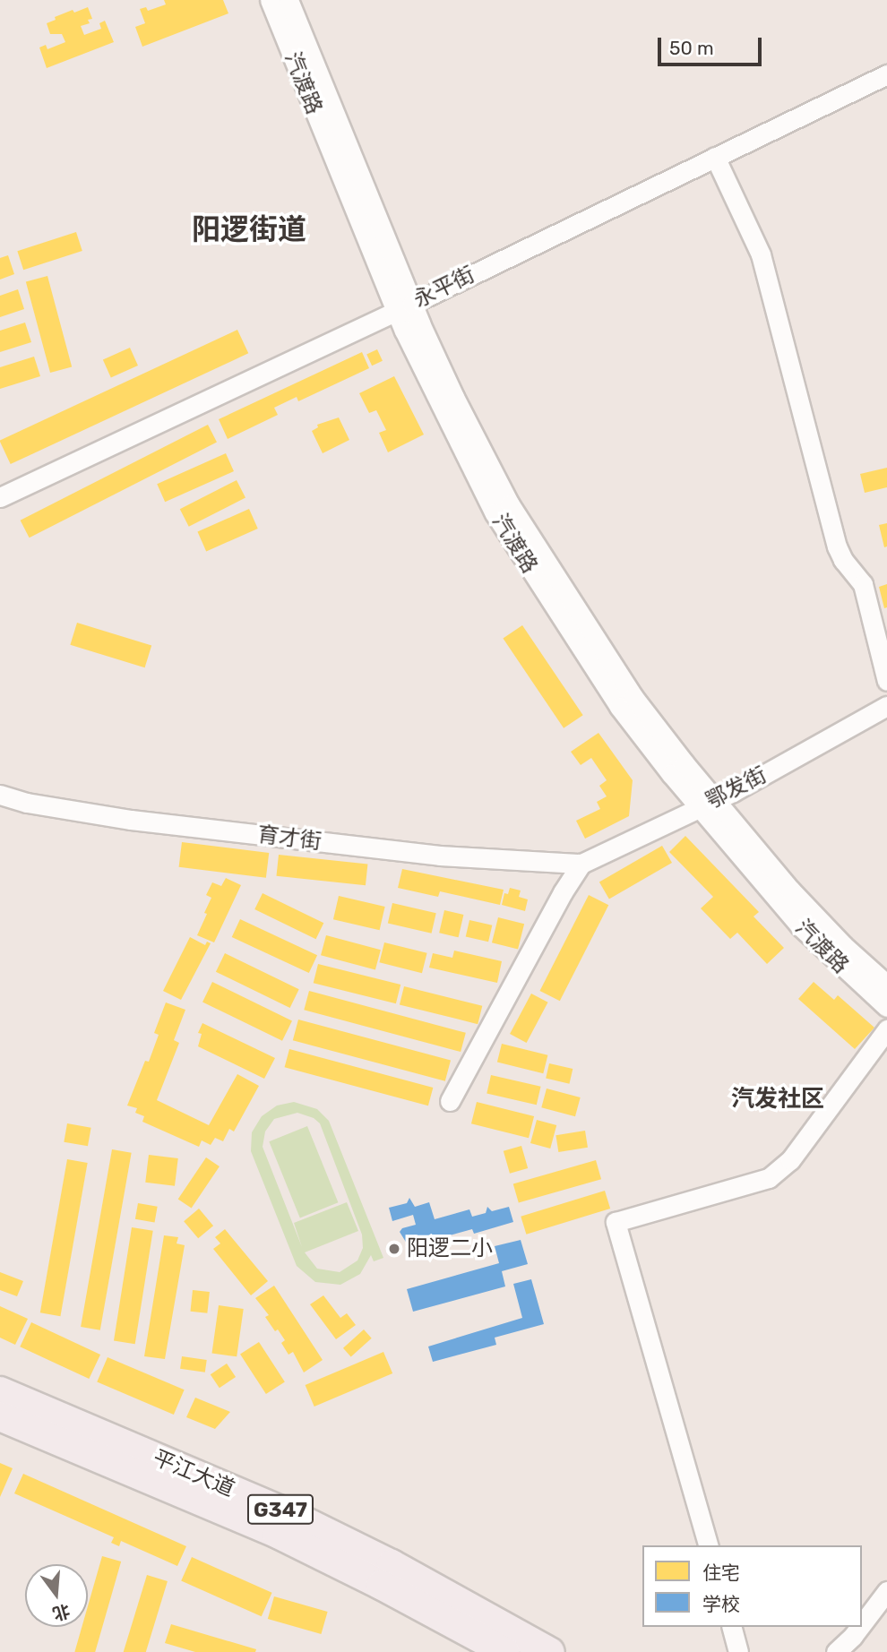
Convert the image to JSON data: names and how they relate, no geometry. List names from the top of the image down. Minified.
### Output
{"streets":{"highway":["平江大道","G347"],"street":["汽渡路","永平街","鄂发街","育才街"]},"crossings":[["汽渡路","永平街"],["汽渡路","鄂发街"],["鄂发街","育才街"]],"districts":["阳逻街道","汽发社区"],"places":["阳逻二小"],"legend":["住宅","学校"],"scale_bar":"50 m","north":"bottom"}
